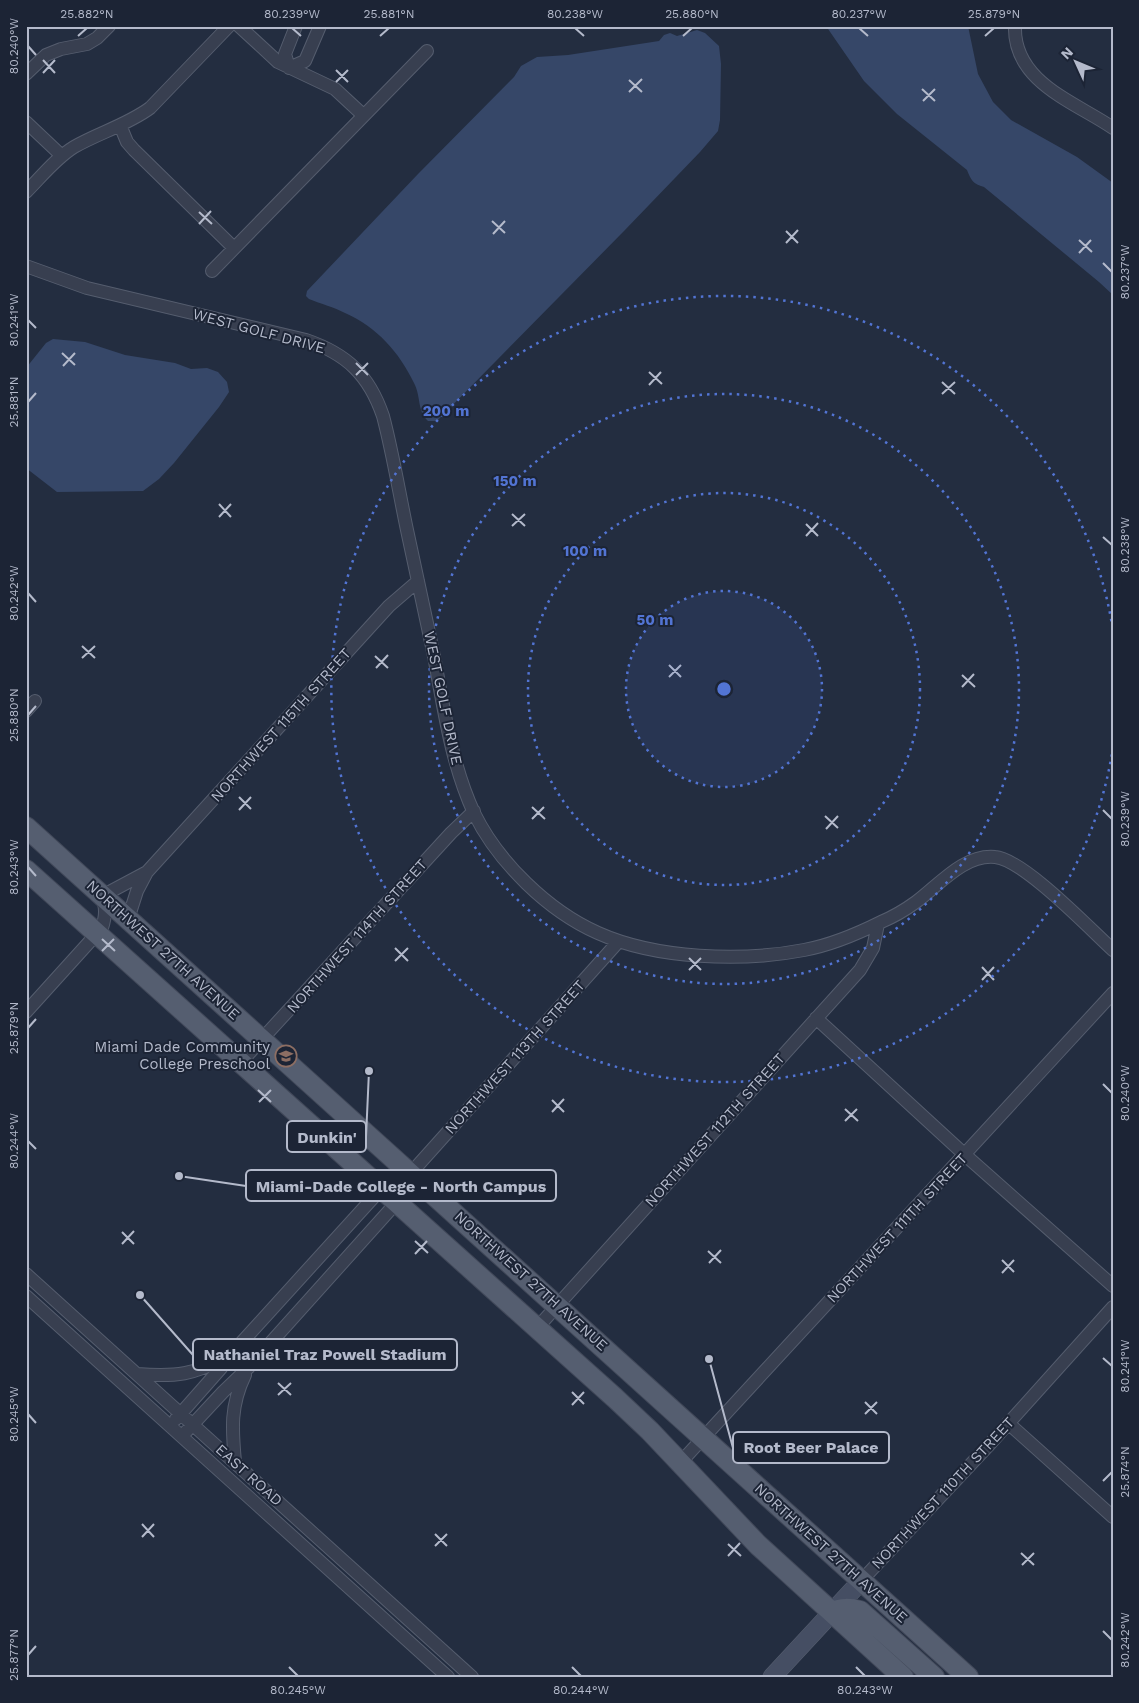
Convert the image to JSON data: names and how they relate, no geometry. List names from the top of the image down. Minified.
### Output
{"streets":{"main road":["NORTHWEST 27TH AVENUE"],"street":["WEST GOLF DRIVE","NORTHWEST 115TH STREET","NORTHWEST 114TH STREET","NORTHWEST 113TH STREET","NORTHWEST 112TH STREET","NORTHWEST 111TH STREET","EAST ROAD","NORTHWEST 110TH STREET"]},"crossings":[["WEST GOLF DRIVE","NORTHWEST 115TH STREET"],["WEST GOLF DRIVE","NORTHWEST 114TH STREET"],["WEST GOLF DRIVE","NORTHWEST 113TH STREET"],["WEST GOLF DRIVE","NORTHWEST 112TH STREET"],["NORTHWEST 115TH STREET","NORTHWEST 27TH AVENUE"],["NORTHWEST 114TH STREET","NORTHWEST 27TH AVENUE"],["NORTHWEST 27TH AVENUE","NORTHWEST 113TH STREET"],["NORTHWEST 27TH AVENUE","NORTHWEST 112TH STREET"],["NORTHWEST 27TH AVENUE","NORTHWEST 111TH STREET"],["NORTHWEST 27TH AVENUE","NORTHWEST 110TH STREET"],["NORTHWEST 113TH STREET","EAST ROAD"]],"places":{"school or university":["Miami Dade Community College Preschool"],"other":["Dunkin'","Miami-Dade College - North Campus","Nathaniel Traz Powell Stadium","Root Beer Palace"]},"north":"top left","coordinates":["25.882°N","80.239°W","25.881°N","80.238°W","25.880°N","80.237°W","25.879°N","80.240°W","80.241°W","80.242°W","80.243°W","80.244°W","80.245°W","25.874°N","25.877°N"],"rings":["200 m","150 m","100 m","50 m"]}
